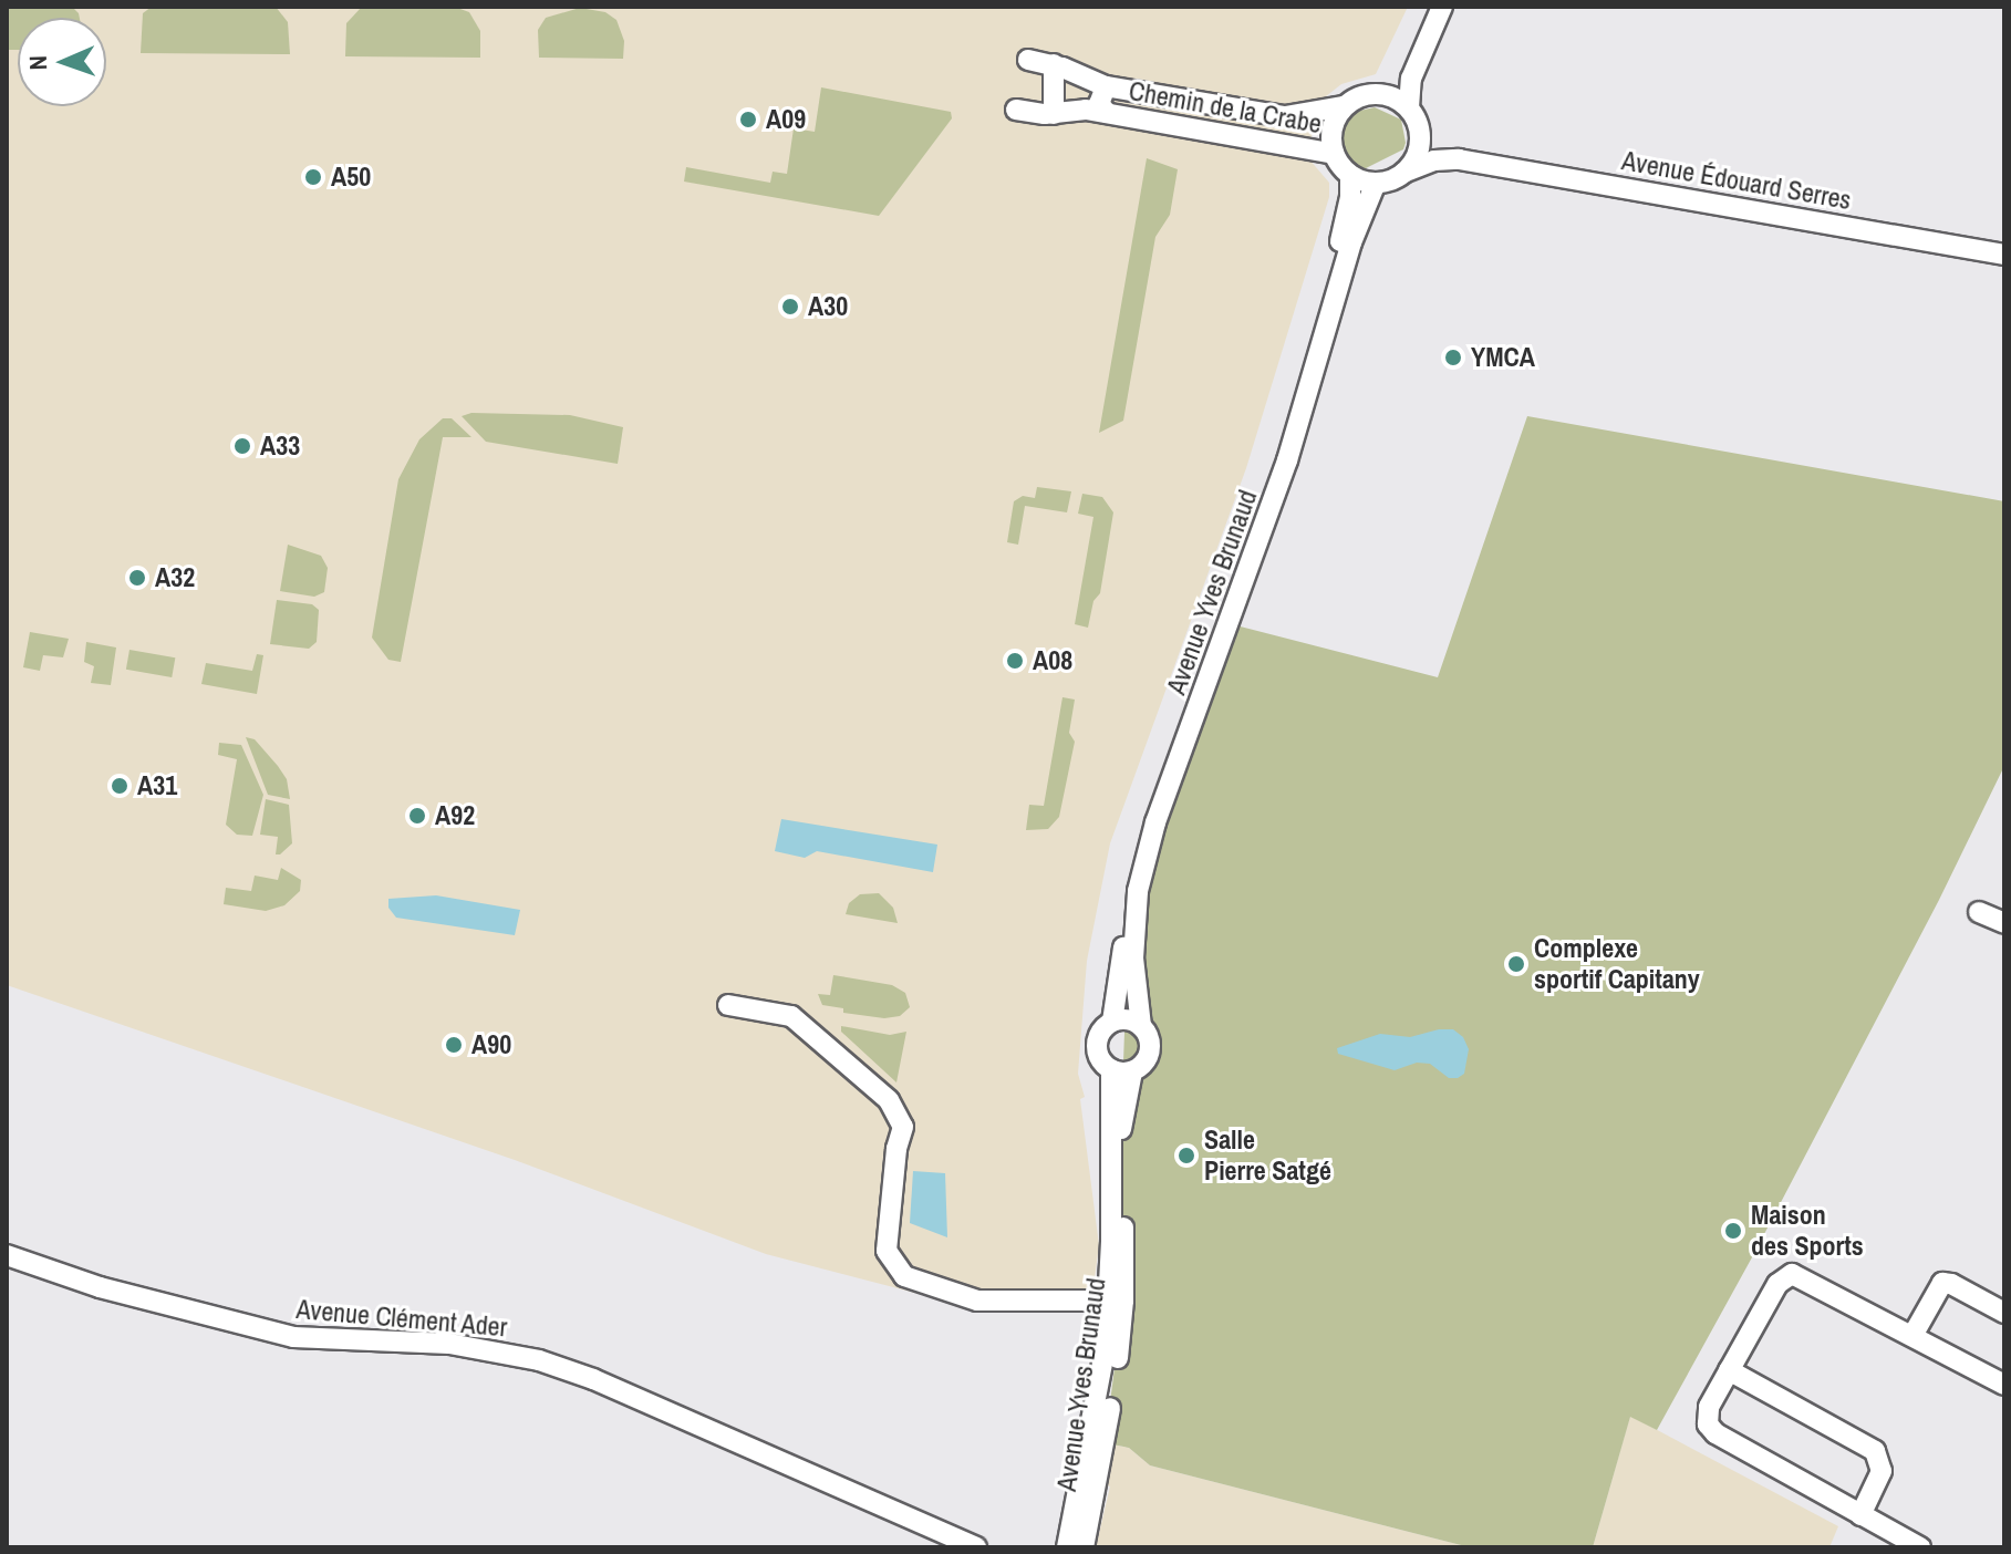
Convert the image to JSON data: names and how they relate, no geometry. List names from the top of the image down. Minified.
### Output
{"streets":{"street":["Chemin de la Crabe","Avenue Édouard Serres","Avenue Yves Brunaud","Avenue Clément Ader"]},"crossings":[["Chemin de la Crabe","Avenue Édouard Serres"],["Chemin de la Crabe","Avenue Yves Brunaud"],["Avenue Édouard Serres","Avenue Yves Brunaud"]],"places":["A09","A50","A30","YMCA","A33","A32","A08","A31","A92","Complexe sportif Capitany","A90","Salle Pierre Satgé","Maison des Sports"],"north":"left"}
